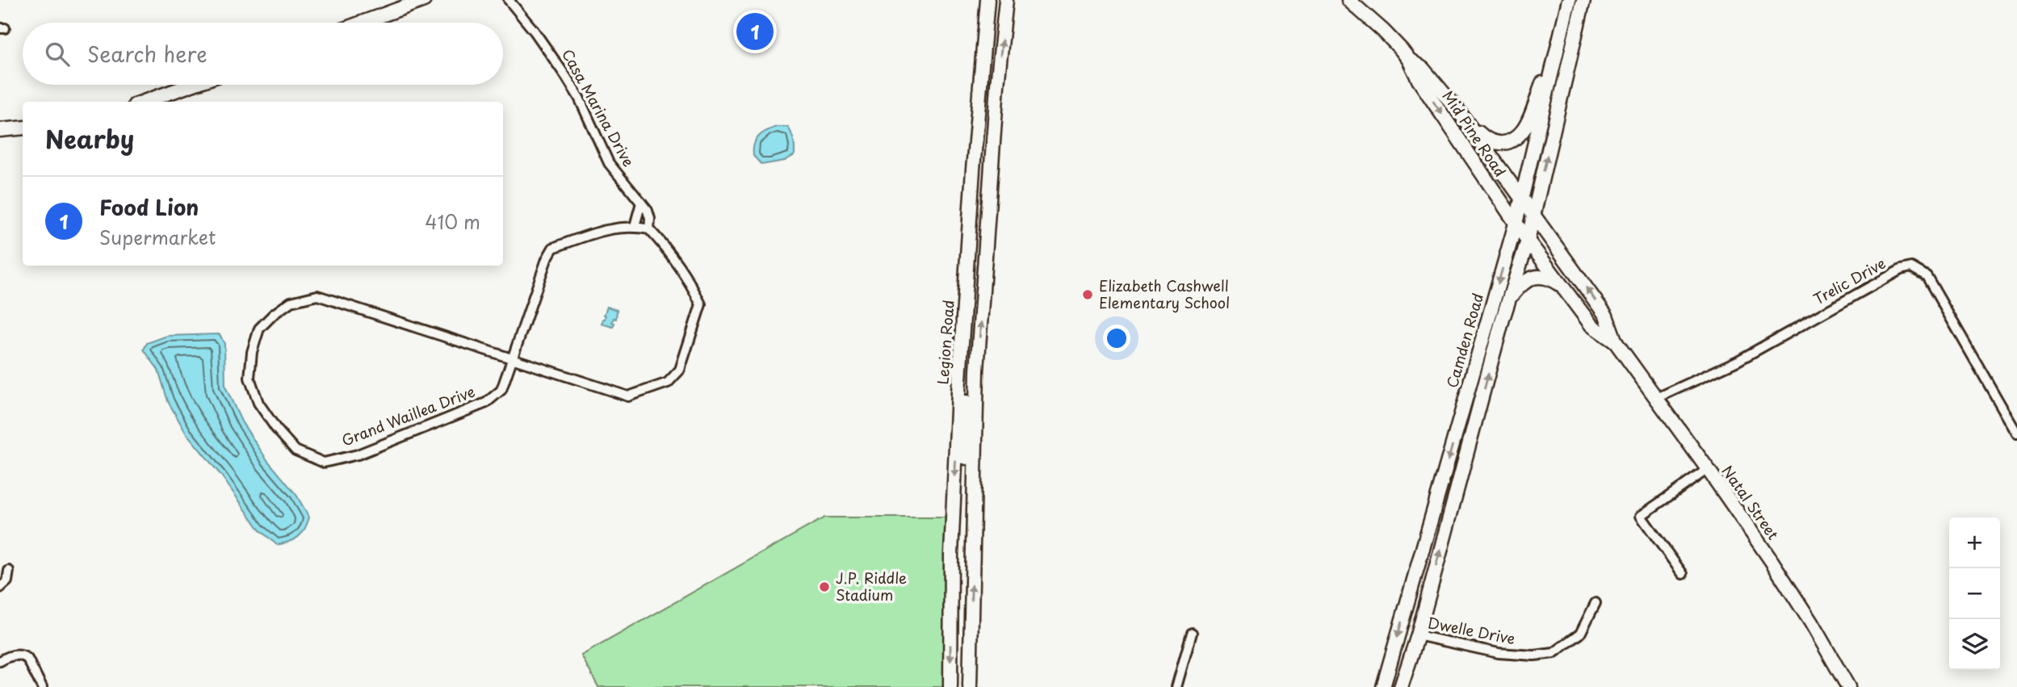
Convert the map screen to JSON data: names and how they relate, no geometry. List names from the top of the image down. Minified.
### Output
{"streets":{"main road":["Mid Pine Road","Camden Road","Legion Road","Natal Street"],"street":["Casa Marina Drive","Trelic Drive","Grand Waillea Drive","Dwelle Drive"]},"crossings":[["Mid Pine Road","Camden Road"],["Mid Pine Road","Natal Street"],["Trelic Drive","Natal Street"],["Camden Road","Natal Street"]],"places":["Elizabeth Cashwell Elementary School","J.P. Riddle Stadium"],"page":{"pins":"1","search":"Search here","heading":"Nearby","list":[{"mark":"1","name":"Food Lion","note":"Supermarket","value":"410 m"}],"map_buttons":["+","−"]}}
